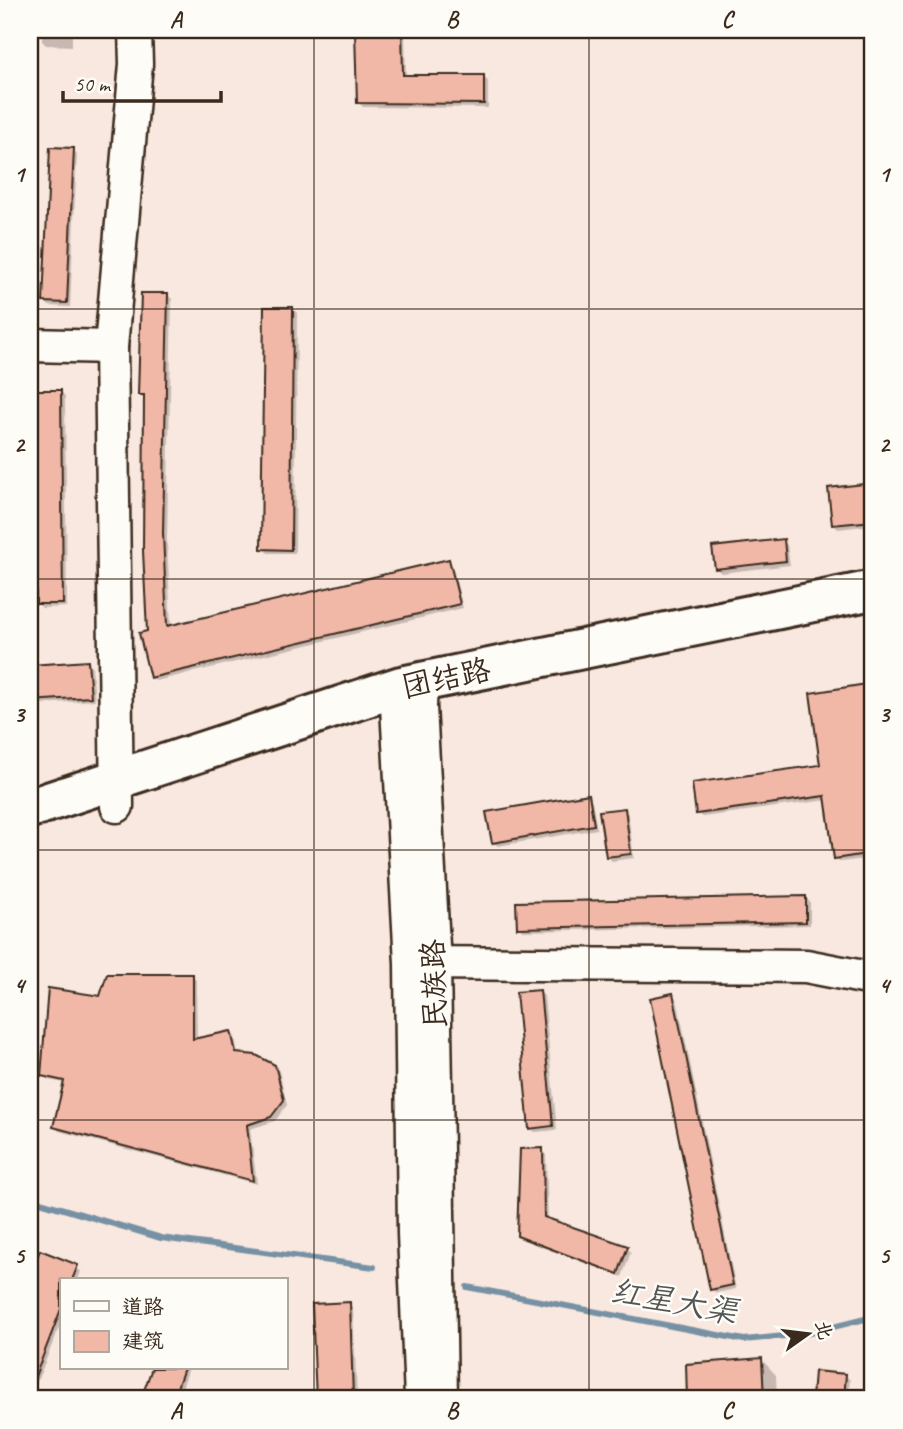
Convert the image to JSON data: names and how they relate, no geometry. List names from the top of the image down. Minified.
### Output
{"streets":{"main road":["团结路"],"street":["民族路"]},"crossings":[["团结路","民族路"]],"water":["红星大渠"],"legend":["道路","建筑"],"scale_bar":"50 m","north":"right","grid":{"columns":["A","B","C"],"rows":["1","2","3","4","5"]}}
